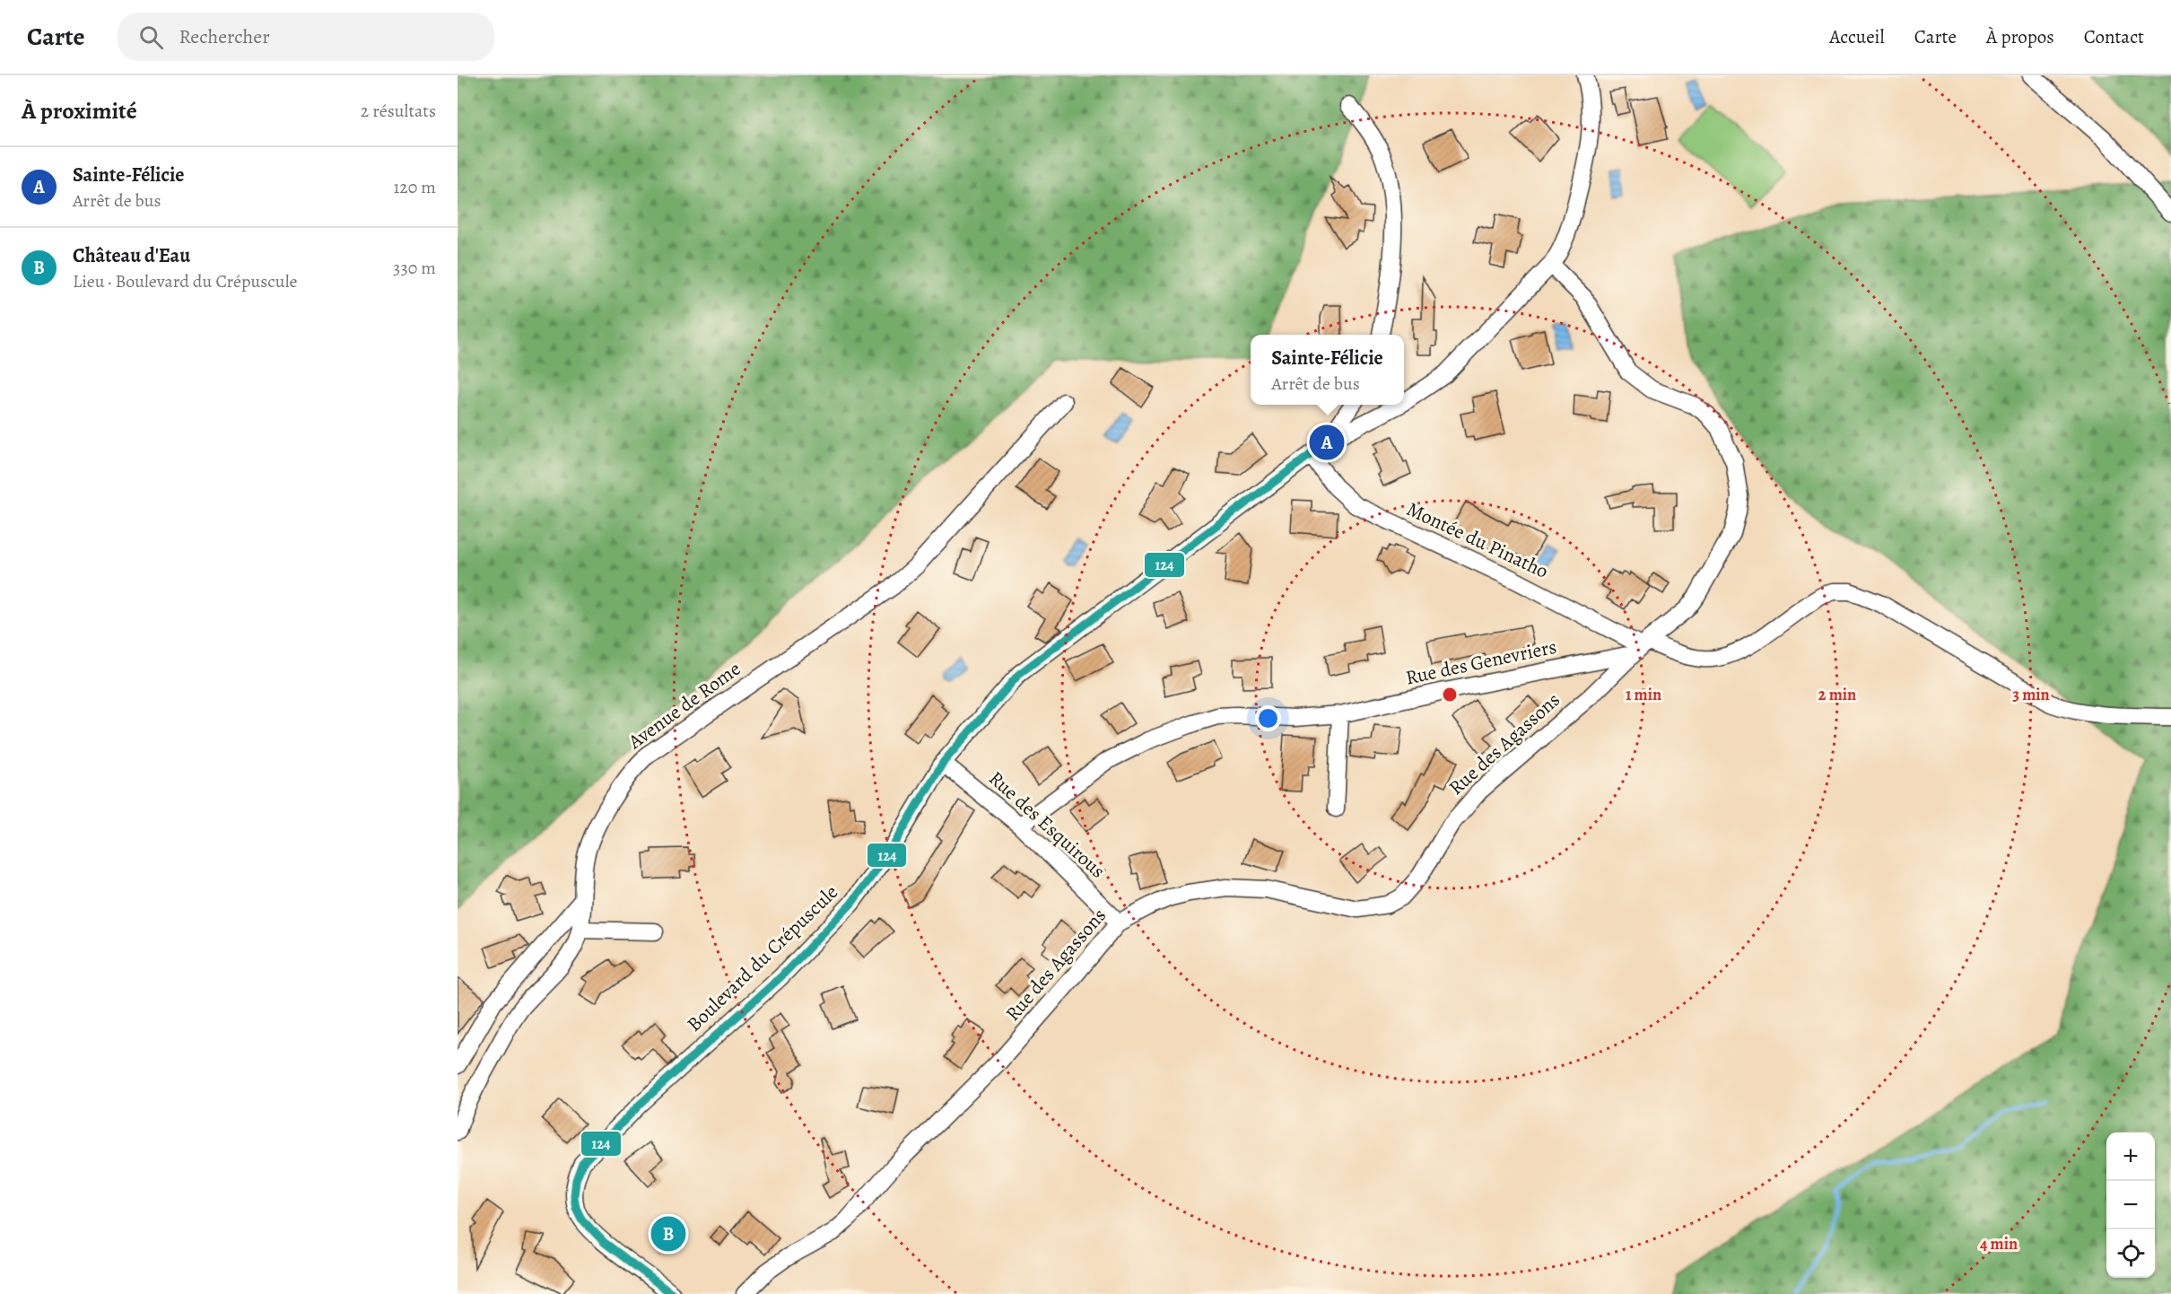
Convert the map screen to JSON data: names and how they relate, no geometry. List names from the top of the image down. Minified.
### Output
{"streets":{"street":["Montée du Pinatho","Rue des Genevriers","Avenue de Rome","Rue des Agassons","Rue des Esquirous","Boulevard du Crépuscule"]},"crossings":[["Montée du Pinatho","Rue des Genevriers"],["Montée du Pinatho","Rue des Agassons"],["Montée du Pinatho","Boulevard du Crépuscule"],["Rue des Genevriers","Rue des Agassons"],["Rue des Genevriers","Rue des Esquirous"],["Rue des Agassons","Rue des Esquirous"],["Rue des Esquirous","Boulevard du Crépuscule"]],"lines":["transit line 124"],"page":{"header":"Carte","search":"Rechercher","nav":["Accueil","Carte","À propos","Contact"],"heading":["À proximité","2 résultats"],"list":[{"mark":"A","name":"Sainte-Félicie","note":"Arrêt de bus","value":"120 m"},{"mark":"B","name":"Château d'Eau","note":"Lieu · Boulevard du Crépuscule","value":"330 m"}],"popup":["Sainte-Félicie","Arrêt de bus"],"pins":["A","B"],"map_buttons":["+","−"]},"rings":["1 min","2 min","3 min","4 min"]}
